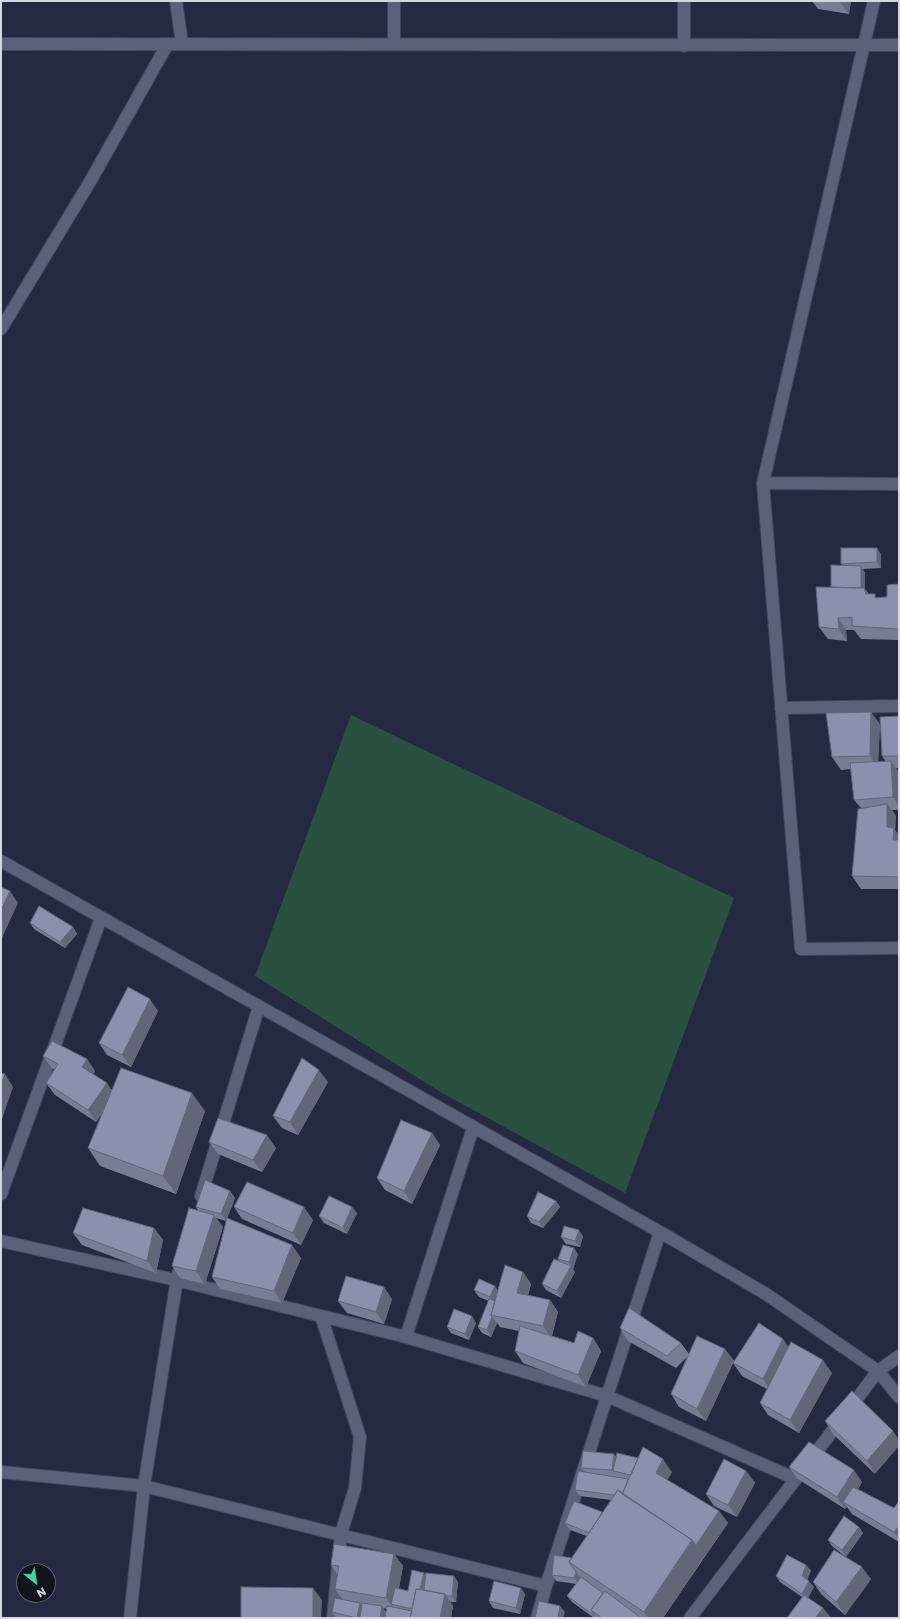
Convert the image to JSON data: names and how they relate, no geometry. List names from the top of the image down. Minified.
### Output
{"north":"bottom right"}
